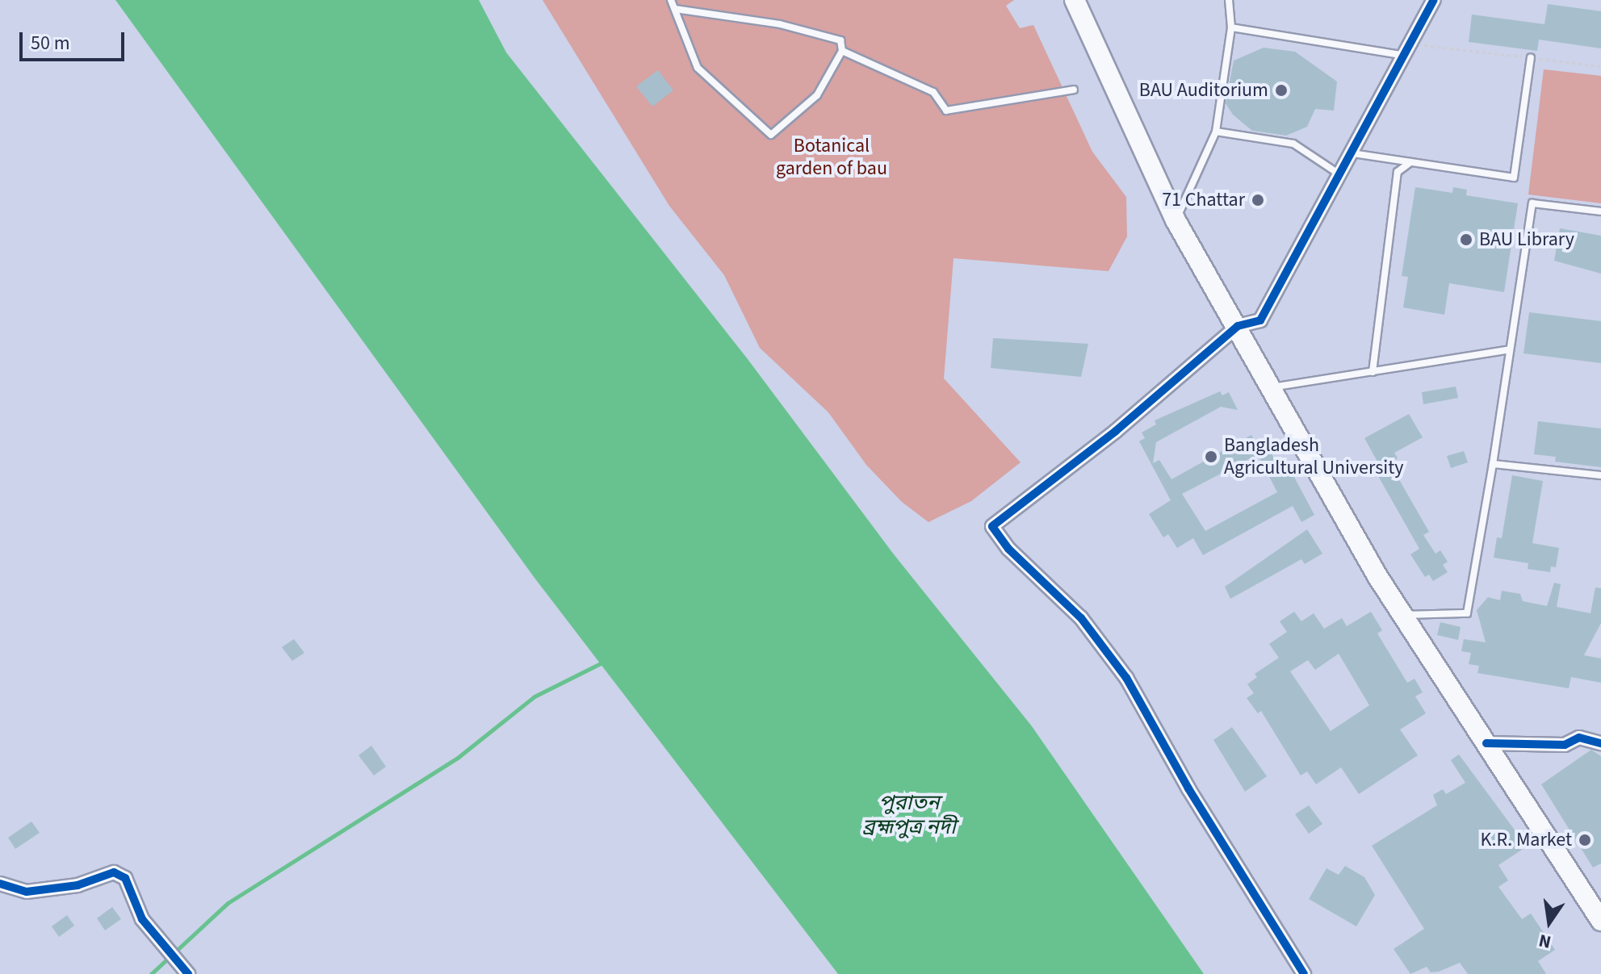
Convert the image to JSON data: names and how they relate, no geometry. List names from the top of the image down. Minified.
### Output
{"water":["পুরাতন ব্রহ্মপুত্র নদী"],"parks":["Botanical garden of bau"],"places":["BAU Auditorium","71 Chattar","BAU Library","Bangladesh Agricultural University","K.R. Market"],"scale_bar":"50 m","north":"bottom"}
